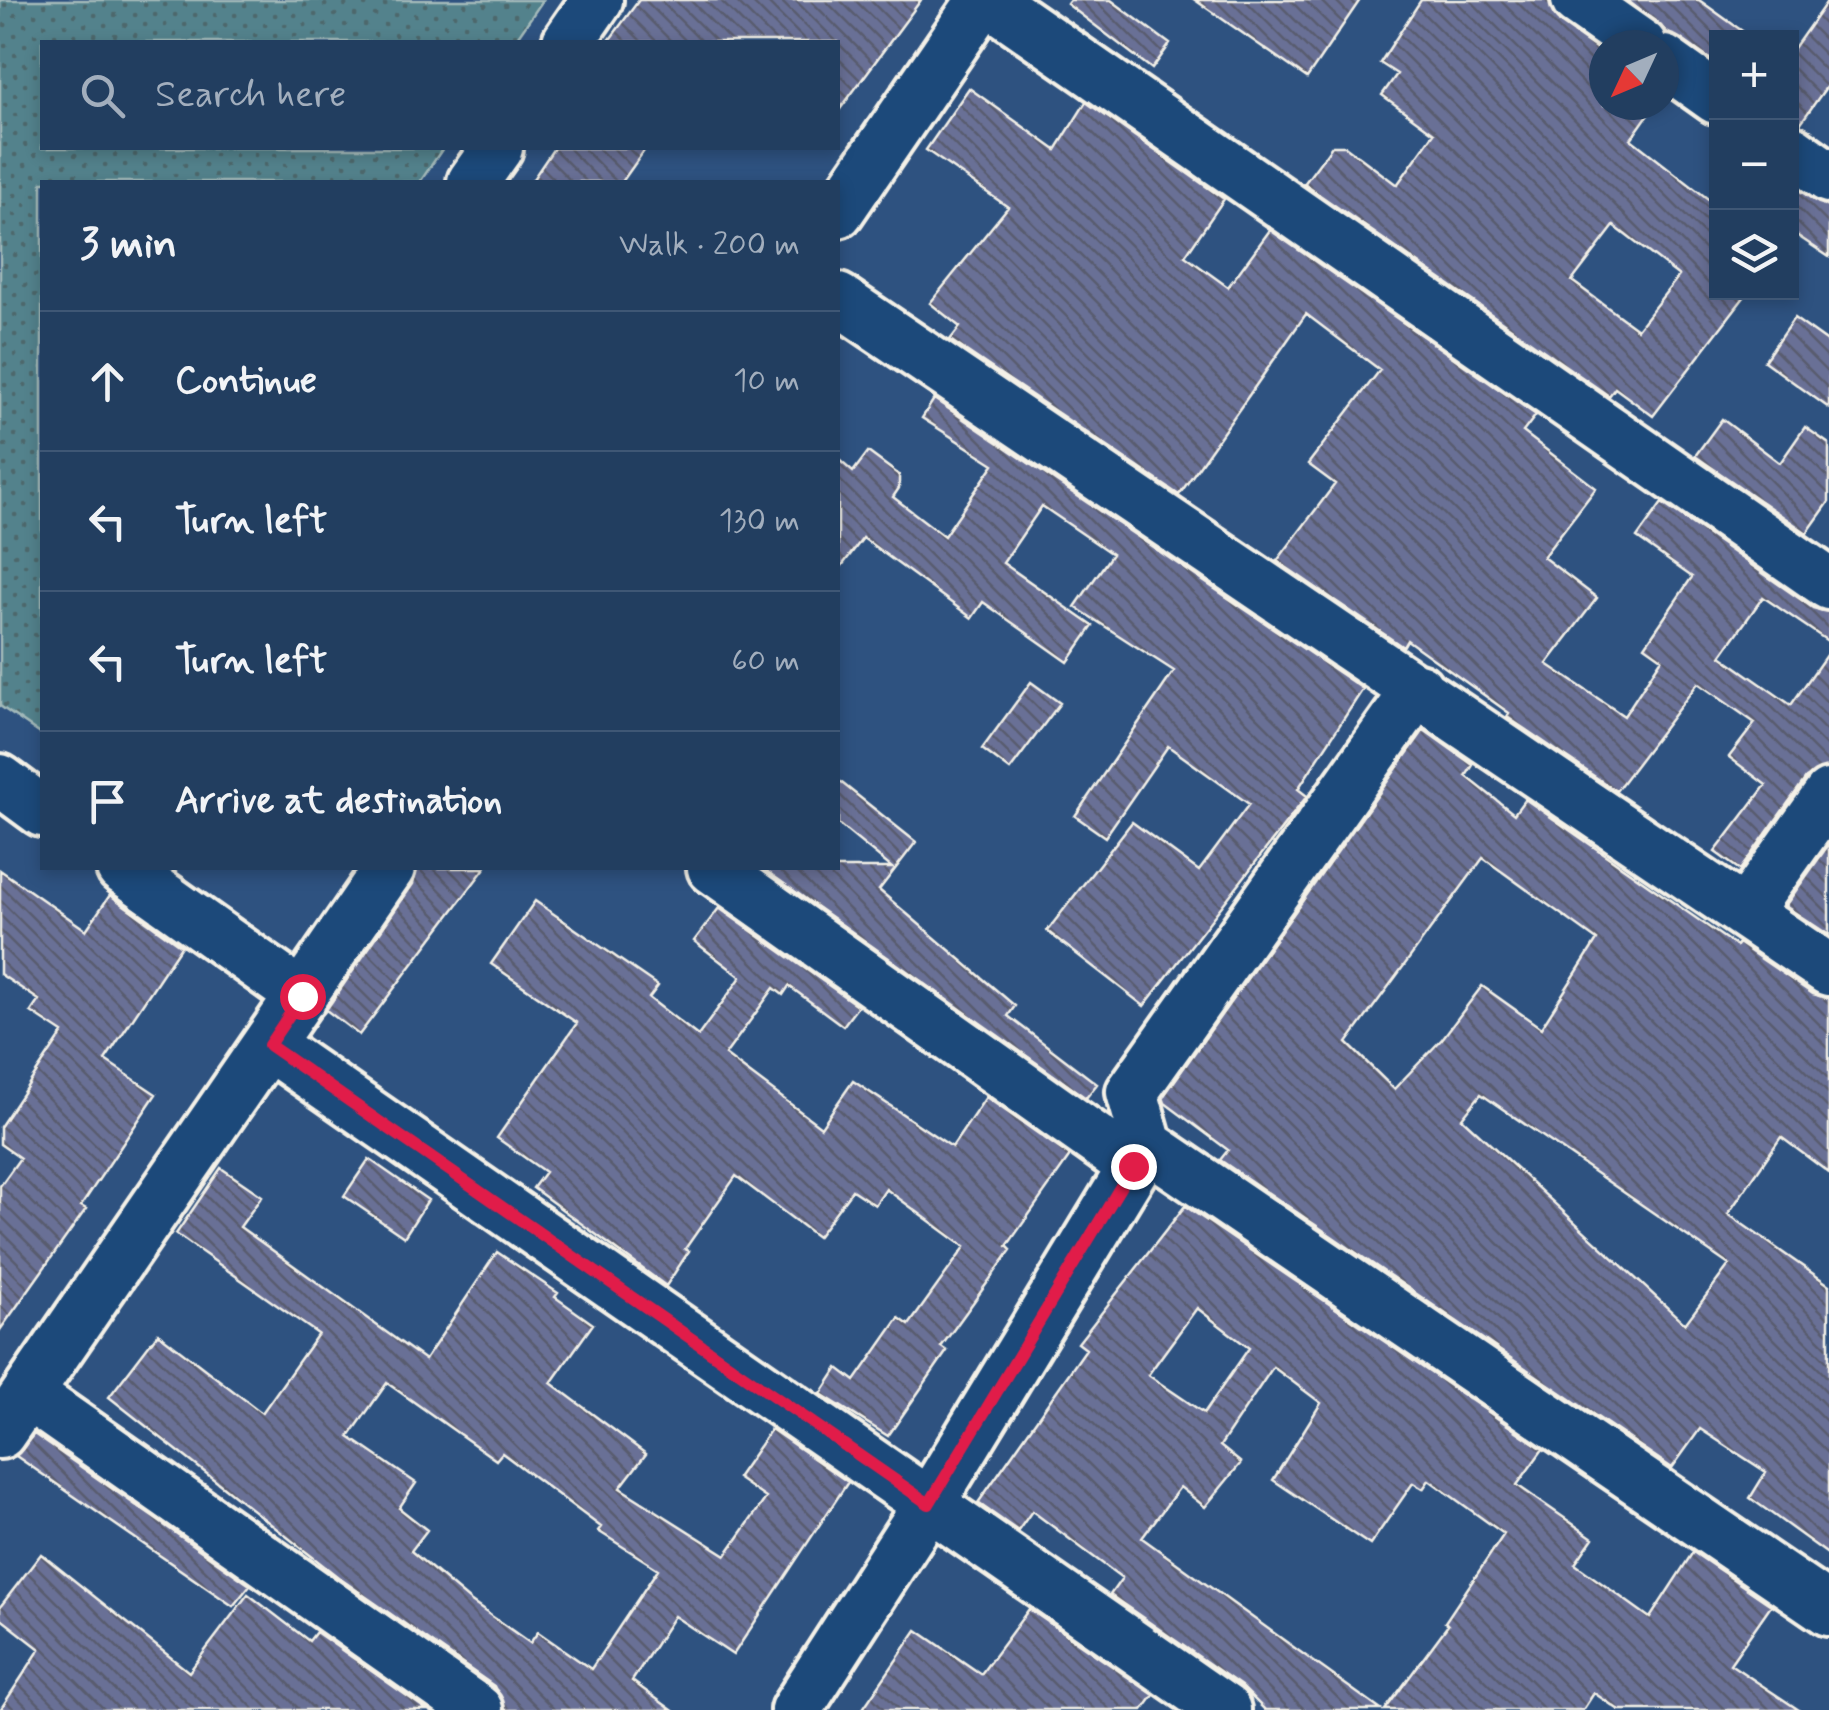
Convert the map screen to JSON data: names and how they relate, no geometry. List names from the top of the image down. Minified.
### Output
{"north":"bottom left","page":{"map_buttons":["+","−"],"search":"Search here","heading":["3 min","Walk · 200 m"],"list":[["Continue","10 m"],["Turn left","130 m"],["Turn left","60 m"],"Arrive at destination"]}}
